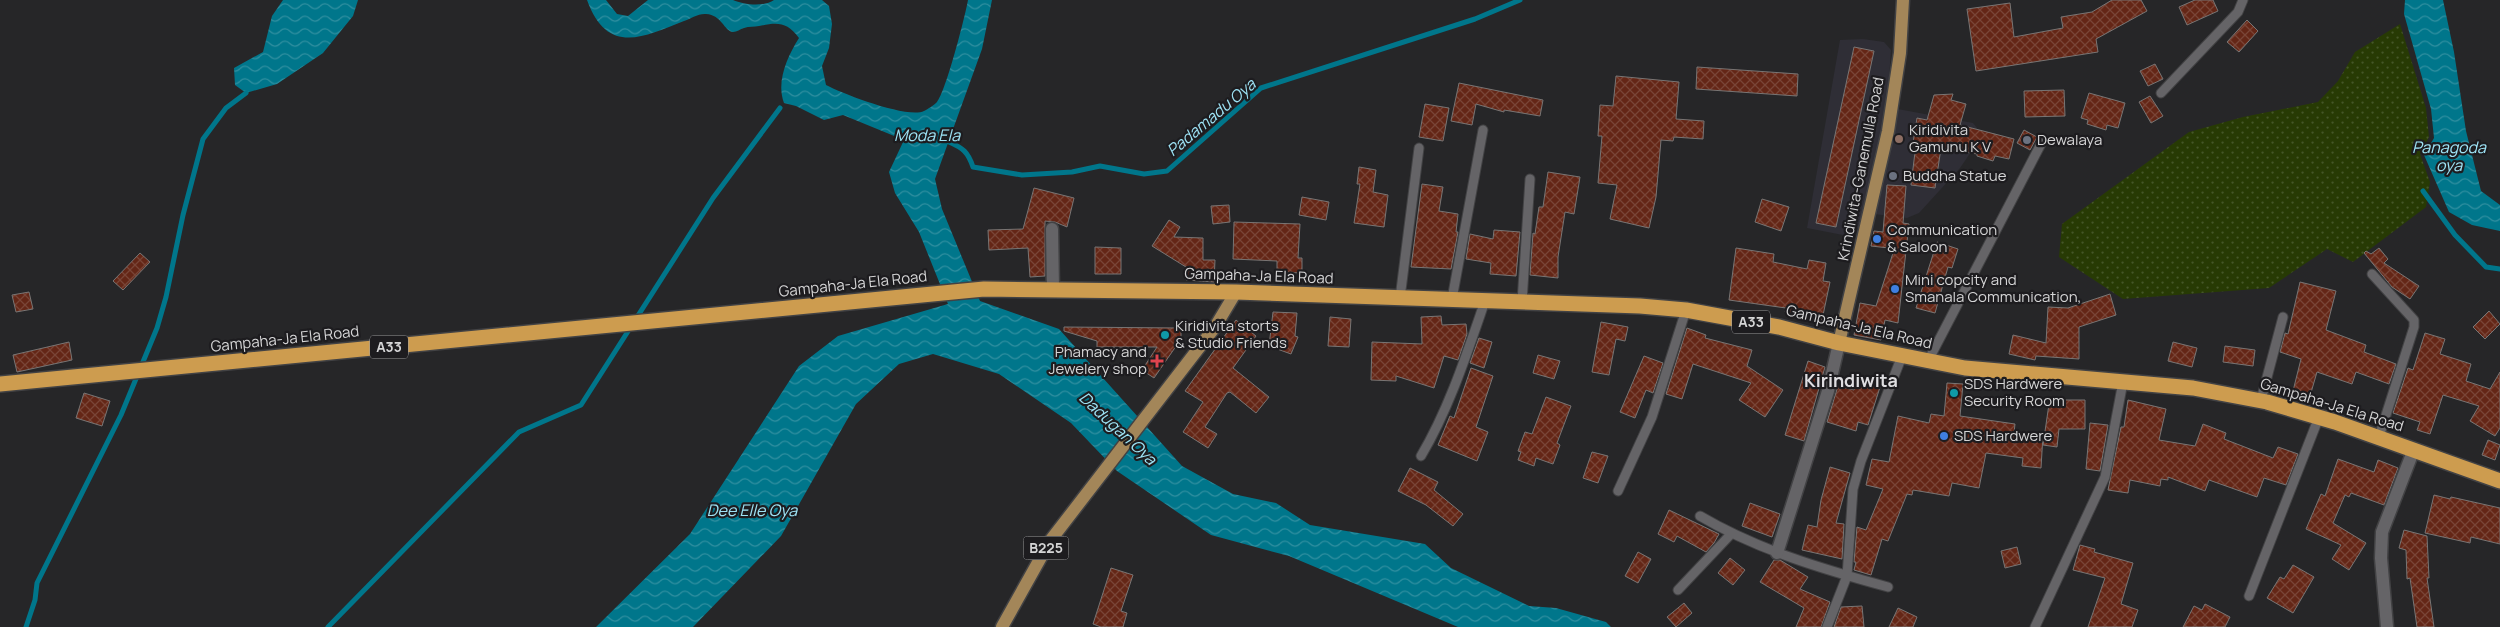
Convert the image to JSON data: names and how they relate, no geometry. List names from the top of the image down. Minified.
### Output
{"streets":{"highway":["Gampaha-Ja Ela Road","A33"],"main road":["Krindiwita-Ganemulla Road","B225"]},"crossings":[["Krindiwita-Ganemulla Road","Gampaha-Ja Ela Road"],["Gampaha-Ja Ela Road","B225"]],"districts":["Kirindiwita"],"water":["Padamadu Oya","Moda Ela","Panagoda oya","Dadugan Oya","Dee Elle Oya"],"places":{"other":["Kiridivita Gamunu K V","Dewalaya","Buddha Statue","Communication & Saloon","Mini copcity and Smanala Communication,","Kiridivita storts & Studio Friends","SDS Hardwere Security Room","SDS Hardwere"],"health":["Phamacy and Jewelery shop"]}}
